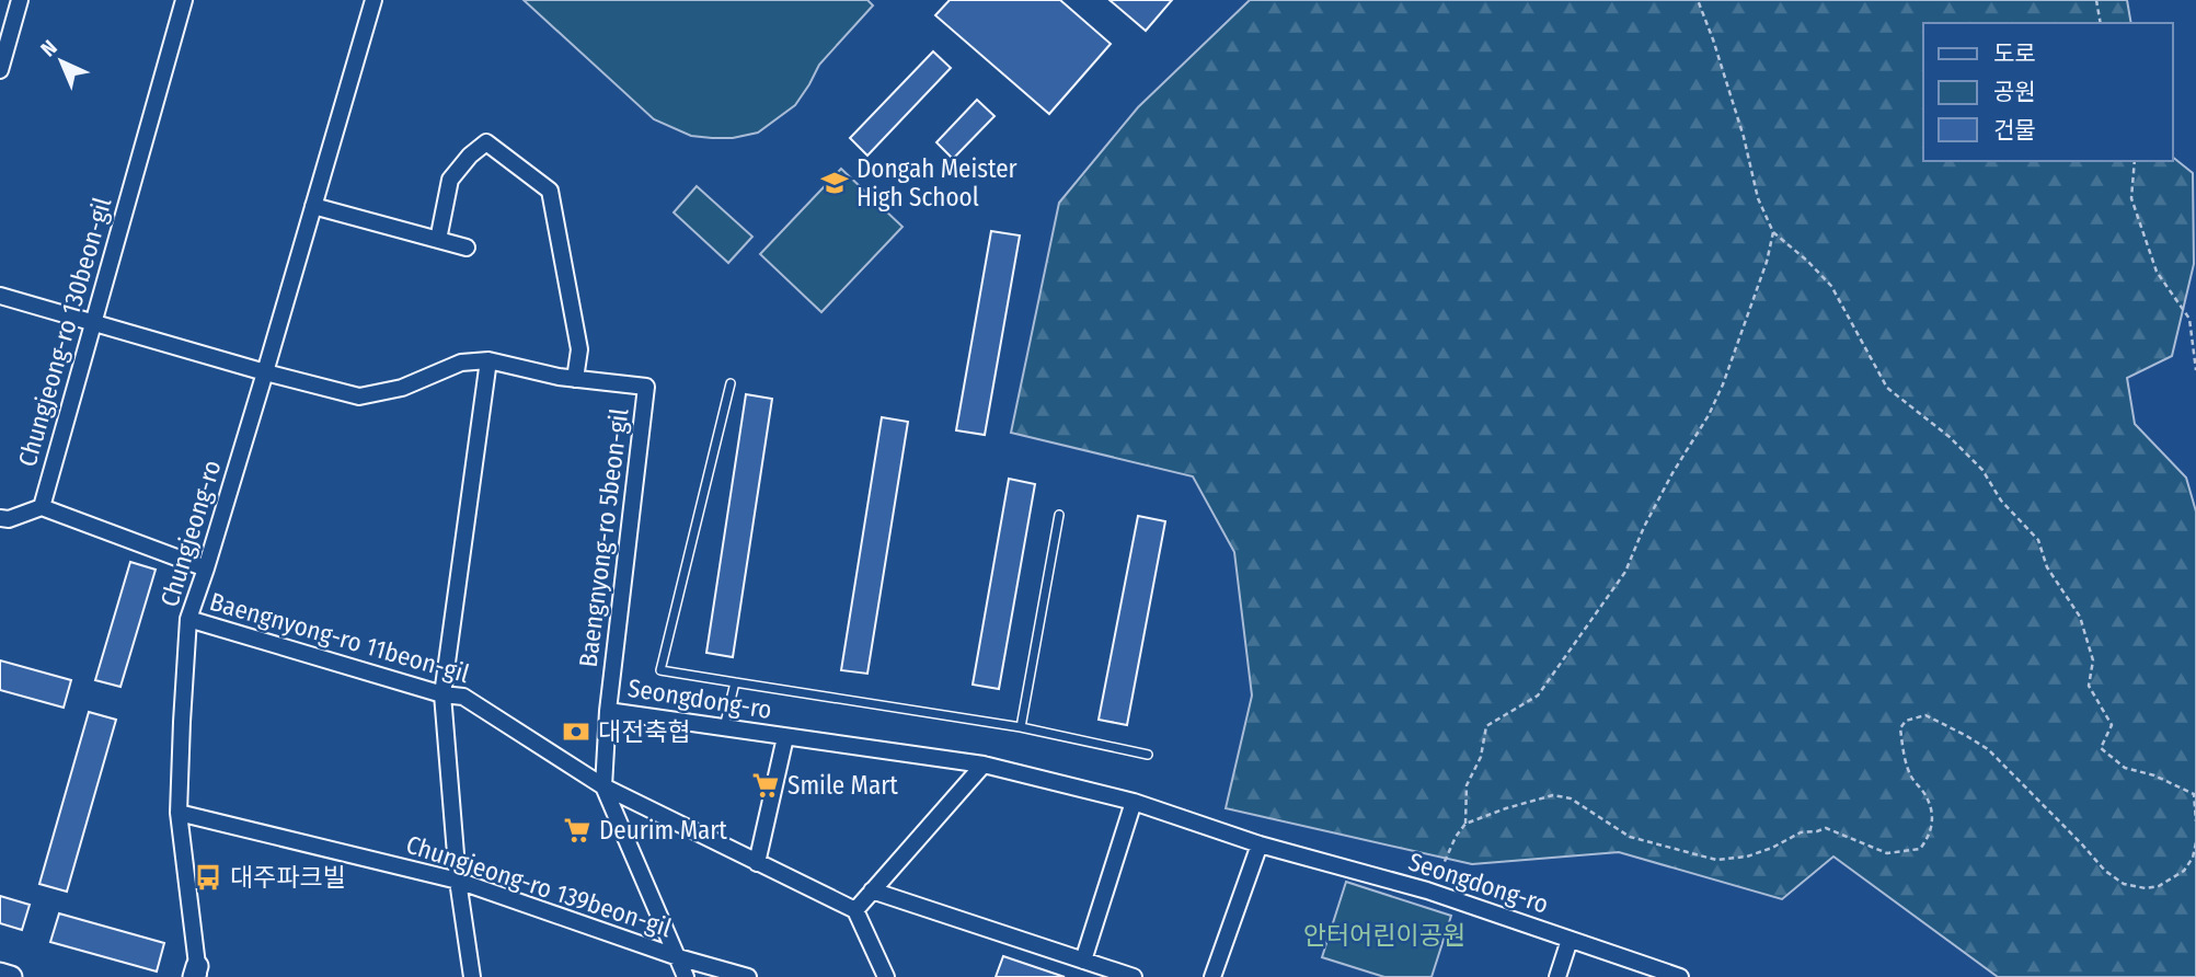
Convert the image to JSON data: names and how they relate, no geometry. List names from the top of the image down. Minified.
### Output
{"streets":{"street":["Chungjeong-ro 130beon-gil","Chungjeong-ro","Baengnyong-ro 5beon-gil","Baengnyong-ro 11beon-gil","Seongdong-ro","Chungjeong-ro 139beon-gil"]},"crossings":[["Chungjeong-ro 130beon-gil","Baengnyong-ro 5beon-gil"],["Chungjeong-ro","Baengnyong-ro 5beon-gil"],["Chungjeong-ro","Baengnyong-ro 11beon-gil"],["Chungjeong-ro","Chungjeong-ro 139beon-gil"],["Baengnyong-ro 5beon-gil","Baengnyong-ro 11beon-gil"],["Baengnyong-ro 5beon-gil","Seongdong-ro"],["Baengnyong-ro 5beon-gil","Chungjeong-ro 139beon-gil"],["Baengnyong-ro 11beon-gil","Seongdong-ro"]],"parks":["안터어린이공원"],"places":{"school or university":["Dongah Meister High School"],"bank":["대전축협"],"supermarket":["Smile Mart","Deurim Mart"],"bus stop":["대주파크빌"]},"legend":["도로","공원","건물"],"north":"top left"}
